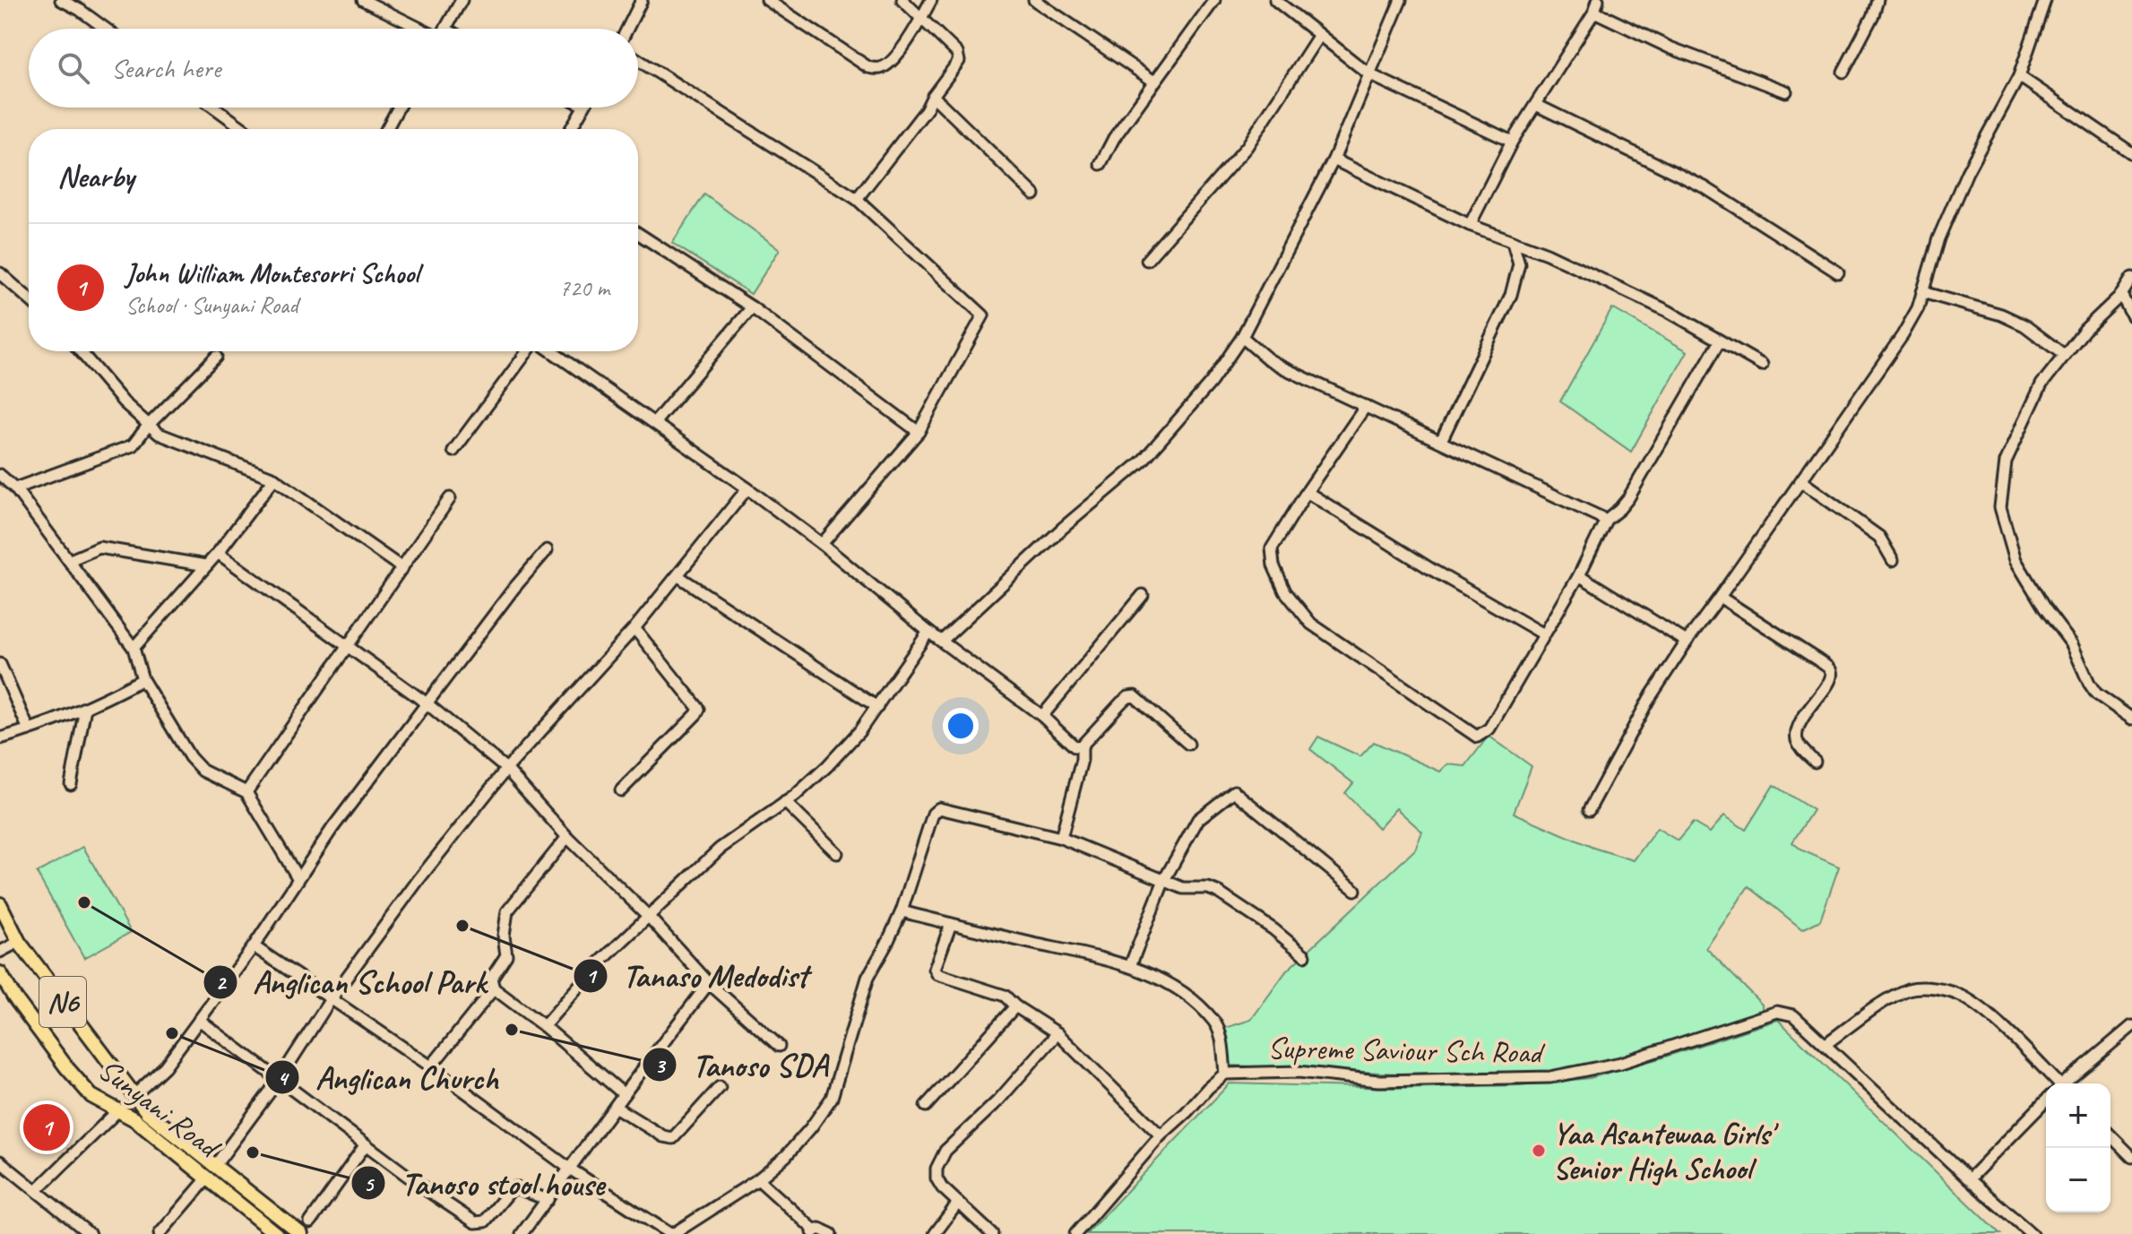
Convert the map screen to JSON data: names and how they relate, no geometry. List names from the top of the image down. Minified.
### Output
{"streets":{"main road":["N6","Sunyani Road"],"street":["Supreme Saviour Sch Road"]},"crossings":[["N6","Sunyani Road"]],"places":["Anglican School Park","Tanaso Medodist","Tanoso SDA","Anglican Church","Yaa Asantewaa Girls' Senior High School","Tanoso stool house"],"page":{"search":"Search here","heading":"Nearby","list":[{"mark":"1","name":"John William Montesorri School","note":"School · Sunyani Road","value":"720 m"}],"map_buttons":["+","−"],"pins":"1"}}
